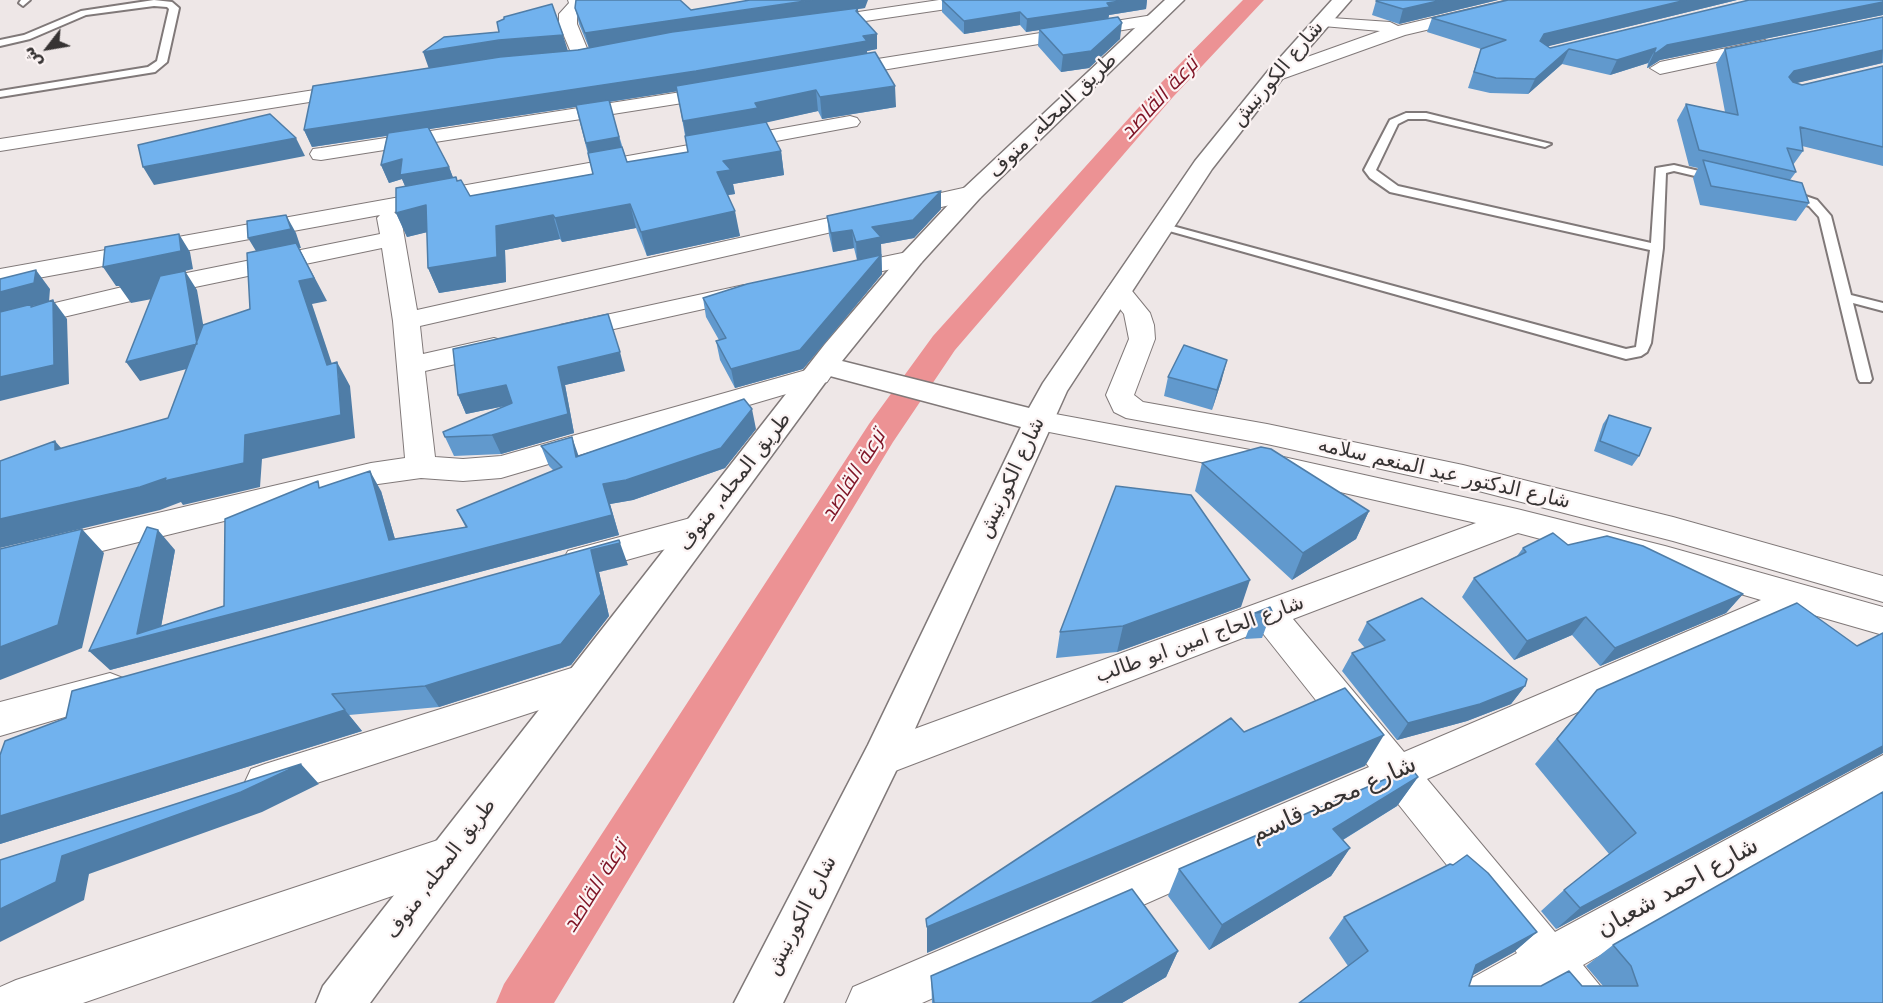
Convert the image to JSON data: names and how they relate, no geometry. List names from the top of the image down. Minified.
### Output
{"streets":{"main road":["شارع الكورنيش","طريق المحله, منوف"],"street":["شارع الدكتور عبد المنعم سلامه","شارع الحاج امين ابو طالب","شارع محمد قاسم","شارع احمد شعبان"]},"crossings":[["شارع الكورنيش","شارع الدكتور عبد المنعم سلامه"],["شارع الكورنيش","شارع الحاج امين ابو طالب"],["شارع الدكتور عبد المنعم سلامه","شارع الحاج امين ابو طالب"],["شارع الدكتور عبد المنعم سلامه","شارع محمد قاسم"]],"water":["ترعة القاصد"],"north":"bottom left"}
